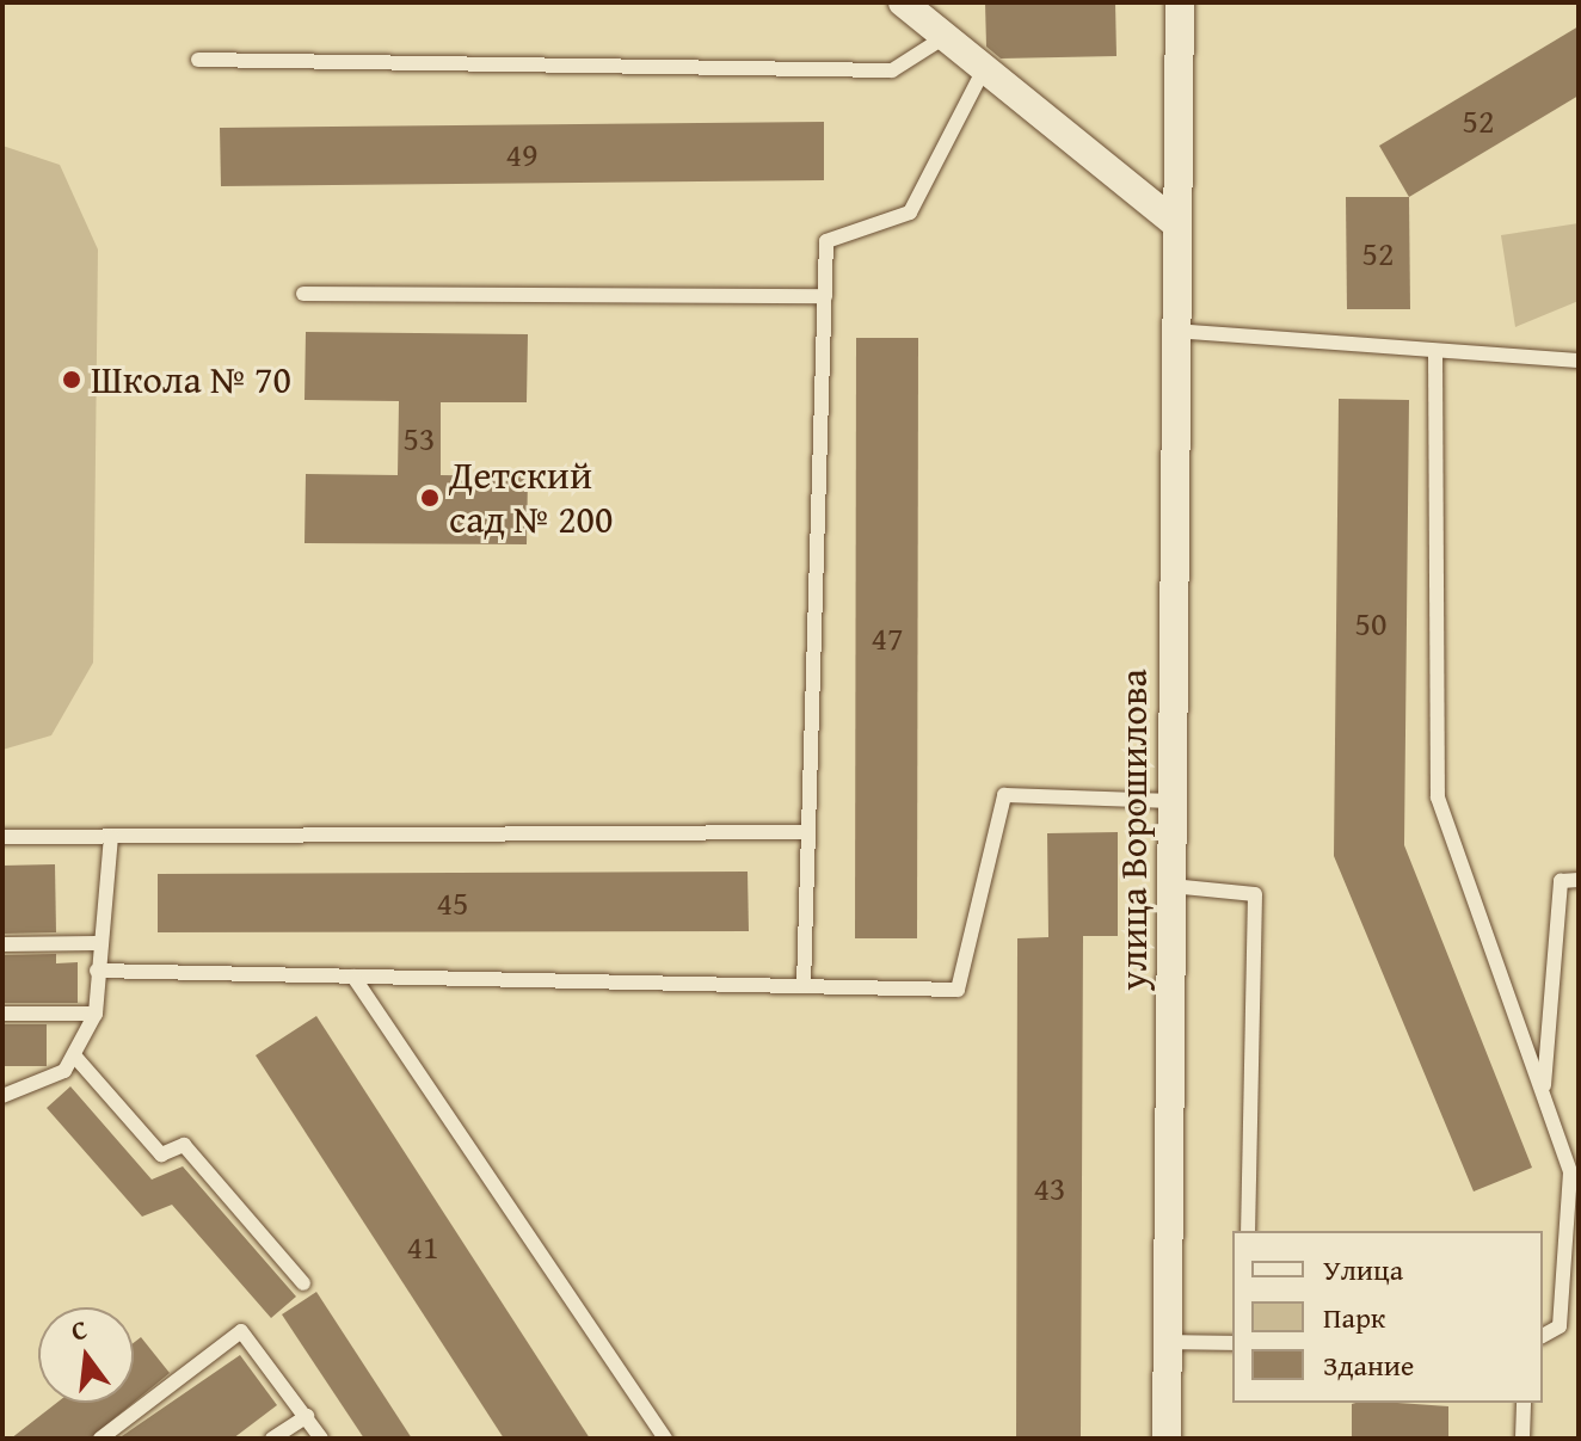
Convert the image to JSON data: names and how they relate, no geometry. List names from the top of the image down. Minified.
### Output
{"streets":{"street":["улица Ворошилова"]},"places":["Школа № 70","Детский сад № 200"],"house_numbers":["52","49","52","53","50","47","45","43","41"],"legend":["Улица","Парк","Здание"],"north":"top"}
